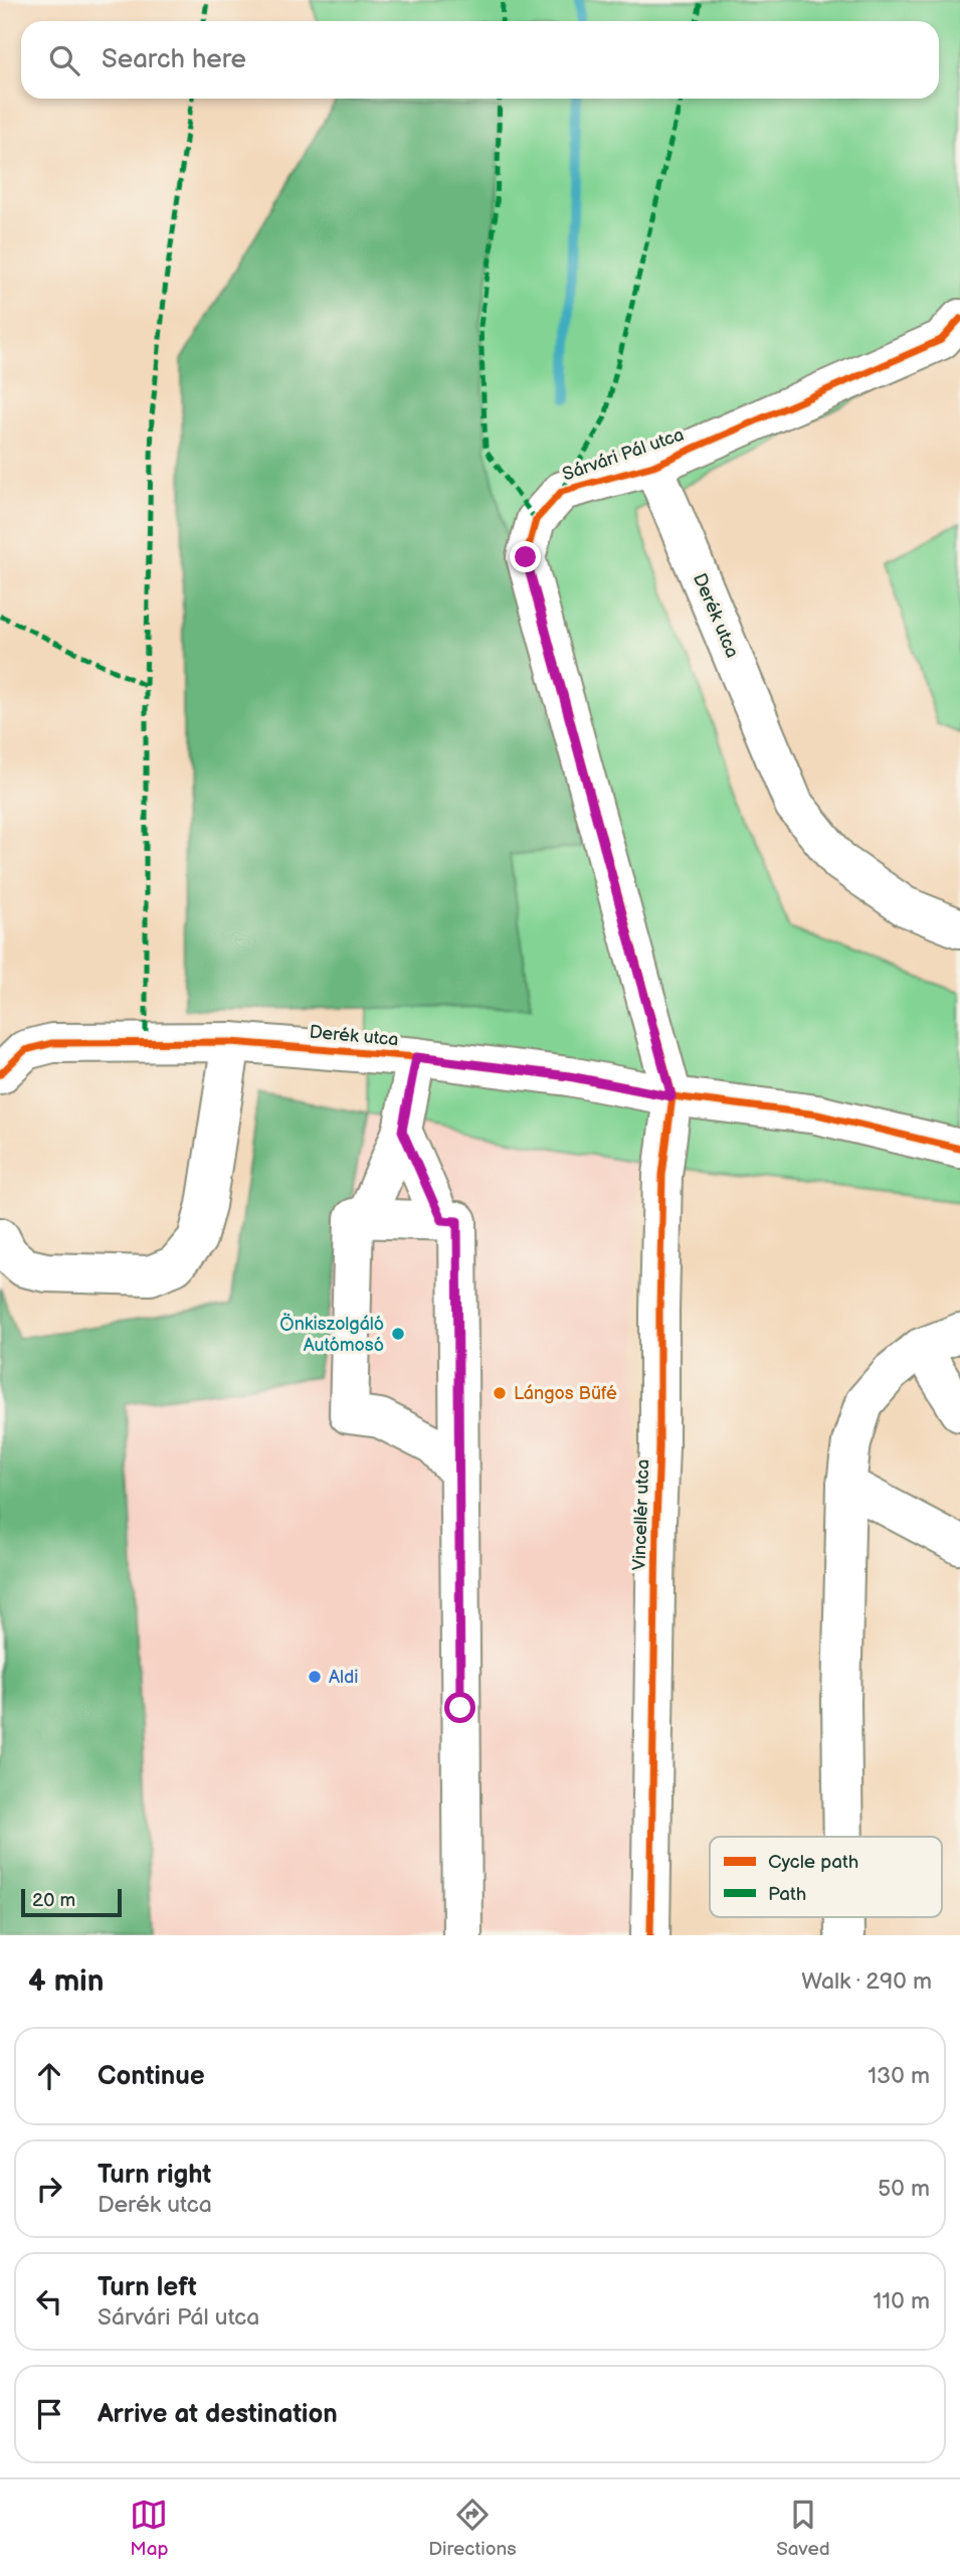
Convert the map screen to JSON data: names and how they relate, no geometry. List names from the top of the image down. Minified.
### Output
{"streets":{"street":["Sárvári Pál utca","Derék utca","Vincellér utca"]},"crossings":[["Sárvári Pál utca","Derék utca"],["Sárvári Pál utca","Vincellér utca"],["Derék utca","Vincellér utca"]],"places":["Önkiszolgáló Autómosó","Lángos Büfé","Aldi"],"legend":["Cycle path","Path"],"scale_bar":"20 m","page":{"search":"Search here","scale":"20 m","heading":["4 min","Walk · 290 m"],"list":[["Continue","130 m"],["Turn right","Derék utca","50 m"],["Turn left","Sárvári Pál utca","110 m"],"Arrive at destination"],"nav":["Map","Directions","Saved"]}}
